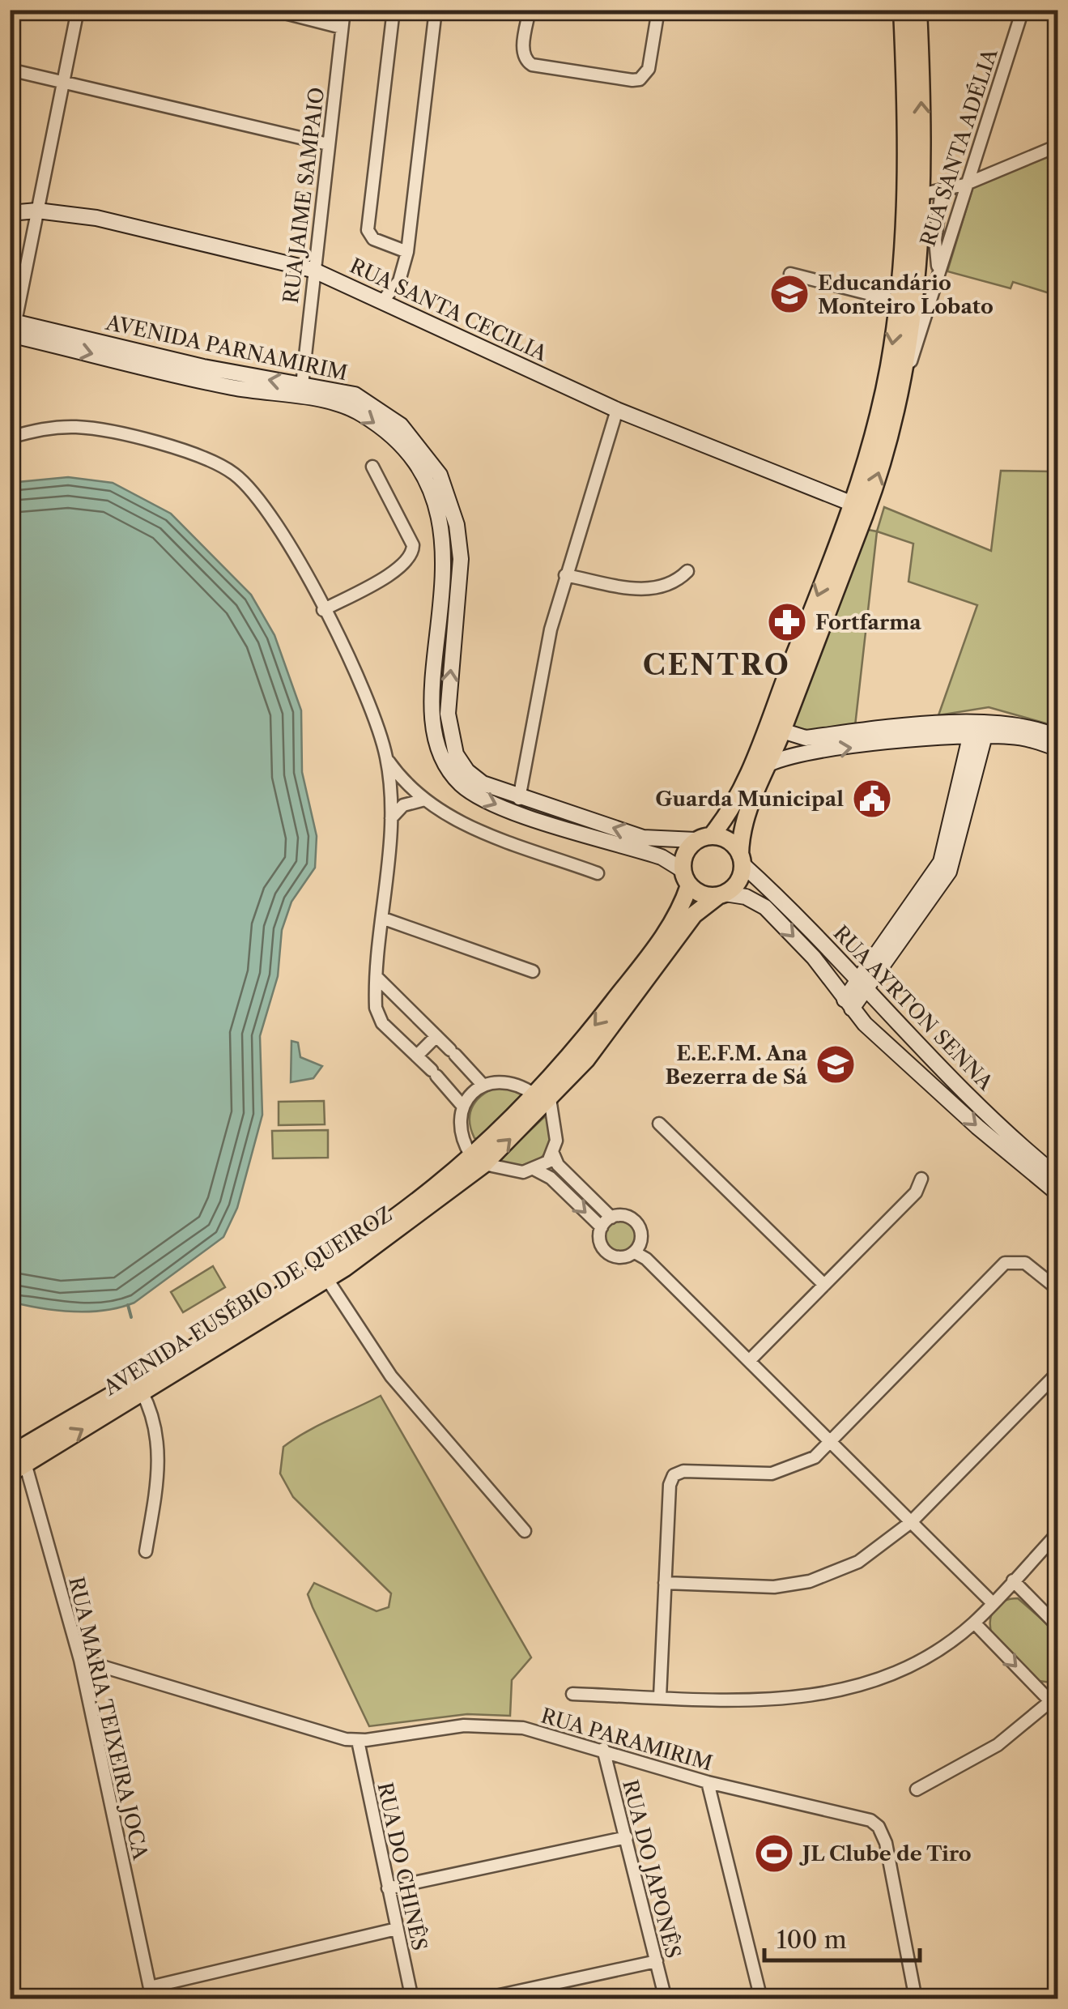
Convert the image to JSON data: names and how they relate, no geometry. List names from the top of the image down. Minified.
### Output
{"streets":{"main road":["AVENIDA EUSÉBIO DE QUEIROZ"],"street":["RUA SANTA ADÉLIA","RUA JAIME SAMPAIO","RUA SANTA CECILIA","AVENIDA PARNAMIRIM","RUA AYRTON SENNA","RUA MARIA TEIXEIRA JOCA","RUA PARAMIRIM","RUA DO CHINÊS","RUA DO JAPONÊS"]},"crossings":[["RUA JAIME SAMPAIO","RUA SANTA CECILIA"],["RUA JAIME SAMPAIO","AVENIDA PARNAMIRIM"],["AVENIDA PARNAMIRIM","RUA AYRTON SENNA"],["AVENIDA PARNAMIRIM","AVENIDA EUSÉBIO DE QUEIROZ"],["RUA AYRTON SENNA","AVENIDA EUSÉBIO DE QUEIROZ"],["AVENIDA EUSÉBIO DE QUEIROZ","RUA MARIA TEIXEIRA JOCA"],["RUA MARIA TEIXEIRA JOCA","RUA PARAMIRIM"],["RUA PARAMIRIM","RUA DO CHINÊS"],["RUA PARAMIRIM","RUA DO JAPONÊS"]],"districts":["CENTRO"],"places":{"school or university":["Educandário Monteiro Lobato","E.E.F.M. Ana Bezerra de Sá"],"pharmacy":["Fortfarma"],"public building":["Guarda Municipal"],"sports":["JL Clube de Tiro"]},"scale_bar":"100 m"}
